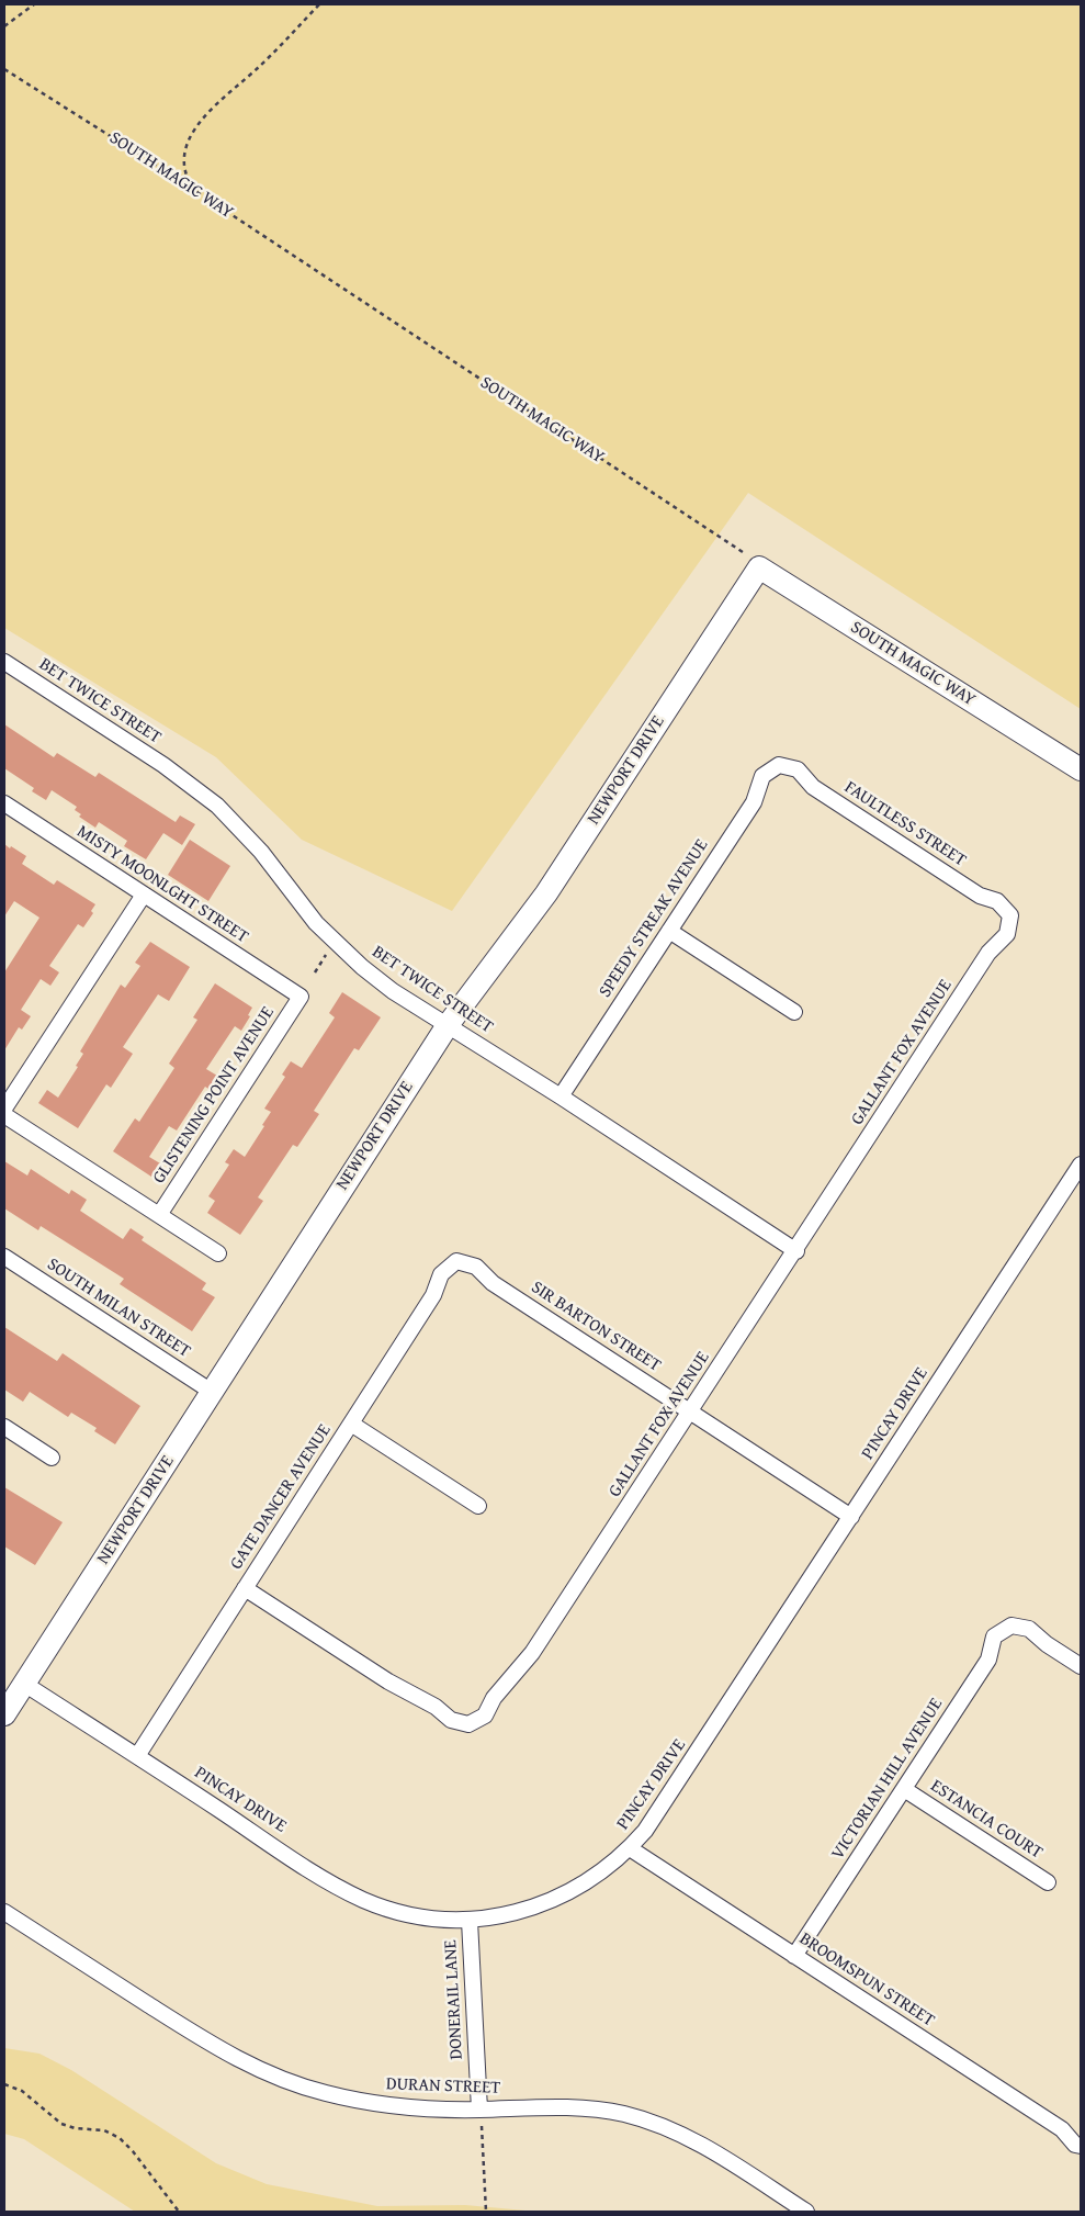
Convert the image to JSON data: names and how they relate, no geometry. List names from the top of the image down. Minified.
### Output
{"streets":{"street":["SOUTH MAGIC WAY","BET TWICE STREET","NEWPORT DRIVE","FAULTLESS STREET","MISTY MOONLGHT STREET","SPEEDY STREAK AVENUE","GALLANT FOX AVENUE","GLISTENING POINT AVENUE","SOUTH MILAN STREET","SIR BARTON STREET","PINCAY DRIVE","GATE DANCER AVENUE","VICTORIAN HILL AVENUE","ESTANCIA COURT","BROOMSPUN STREET","DONERAIL LANE","DURAN STREET"]},"crossings":[["SOUTH MAGIC WAY","NEWPORT DRIVE"],["BET TWICE STREET","NEWPORT DRIVE"],["BET TWICE STREET","SPEEDY STREAK AVENUE"],["BET TWICE STREET","GALLANT FOX AVENUE"],["NEWPORT DRIVE","SOUTH MILAN STREET"],["NEWPORT DRIVE","PINCAY DRIVE"],["FAULTLESS STREET","SPEEDY STREAK AVENUE"],["FAULTLESS STREET","GALLANT FOX AVENUE"],["MISTY MOONLGHT STREET","GLISTENING POINT AVENUE"],["GALLANT FOX AVENUE","SIR BARTON STREET"],["GALLANT FOX AVENUE","GATE DANCER AVENUE"],["SIR BARTON STREET","PINCAY DRIVE"],["SIR BARTON STREET","GATE DANCER AVENUE"],["PINCAY DRIVE","GATE DANCER AVENUE"],["PINCAY DRIVE","BROOMSPUN STREET"],["PINCAY DRIVE","DONERAIL LANE"],["VICTORIAN HILL AVENUE","ESTANCIA COURT"],["VICTORIAN HILL AVENUE","BROOMSPUN STREET"],["DONERAIL LANE","DURAN STREET"]]}
